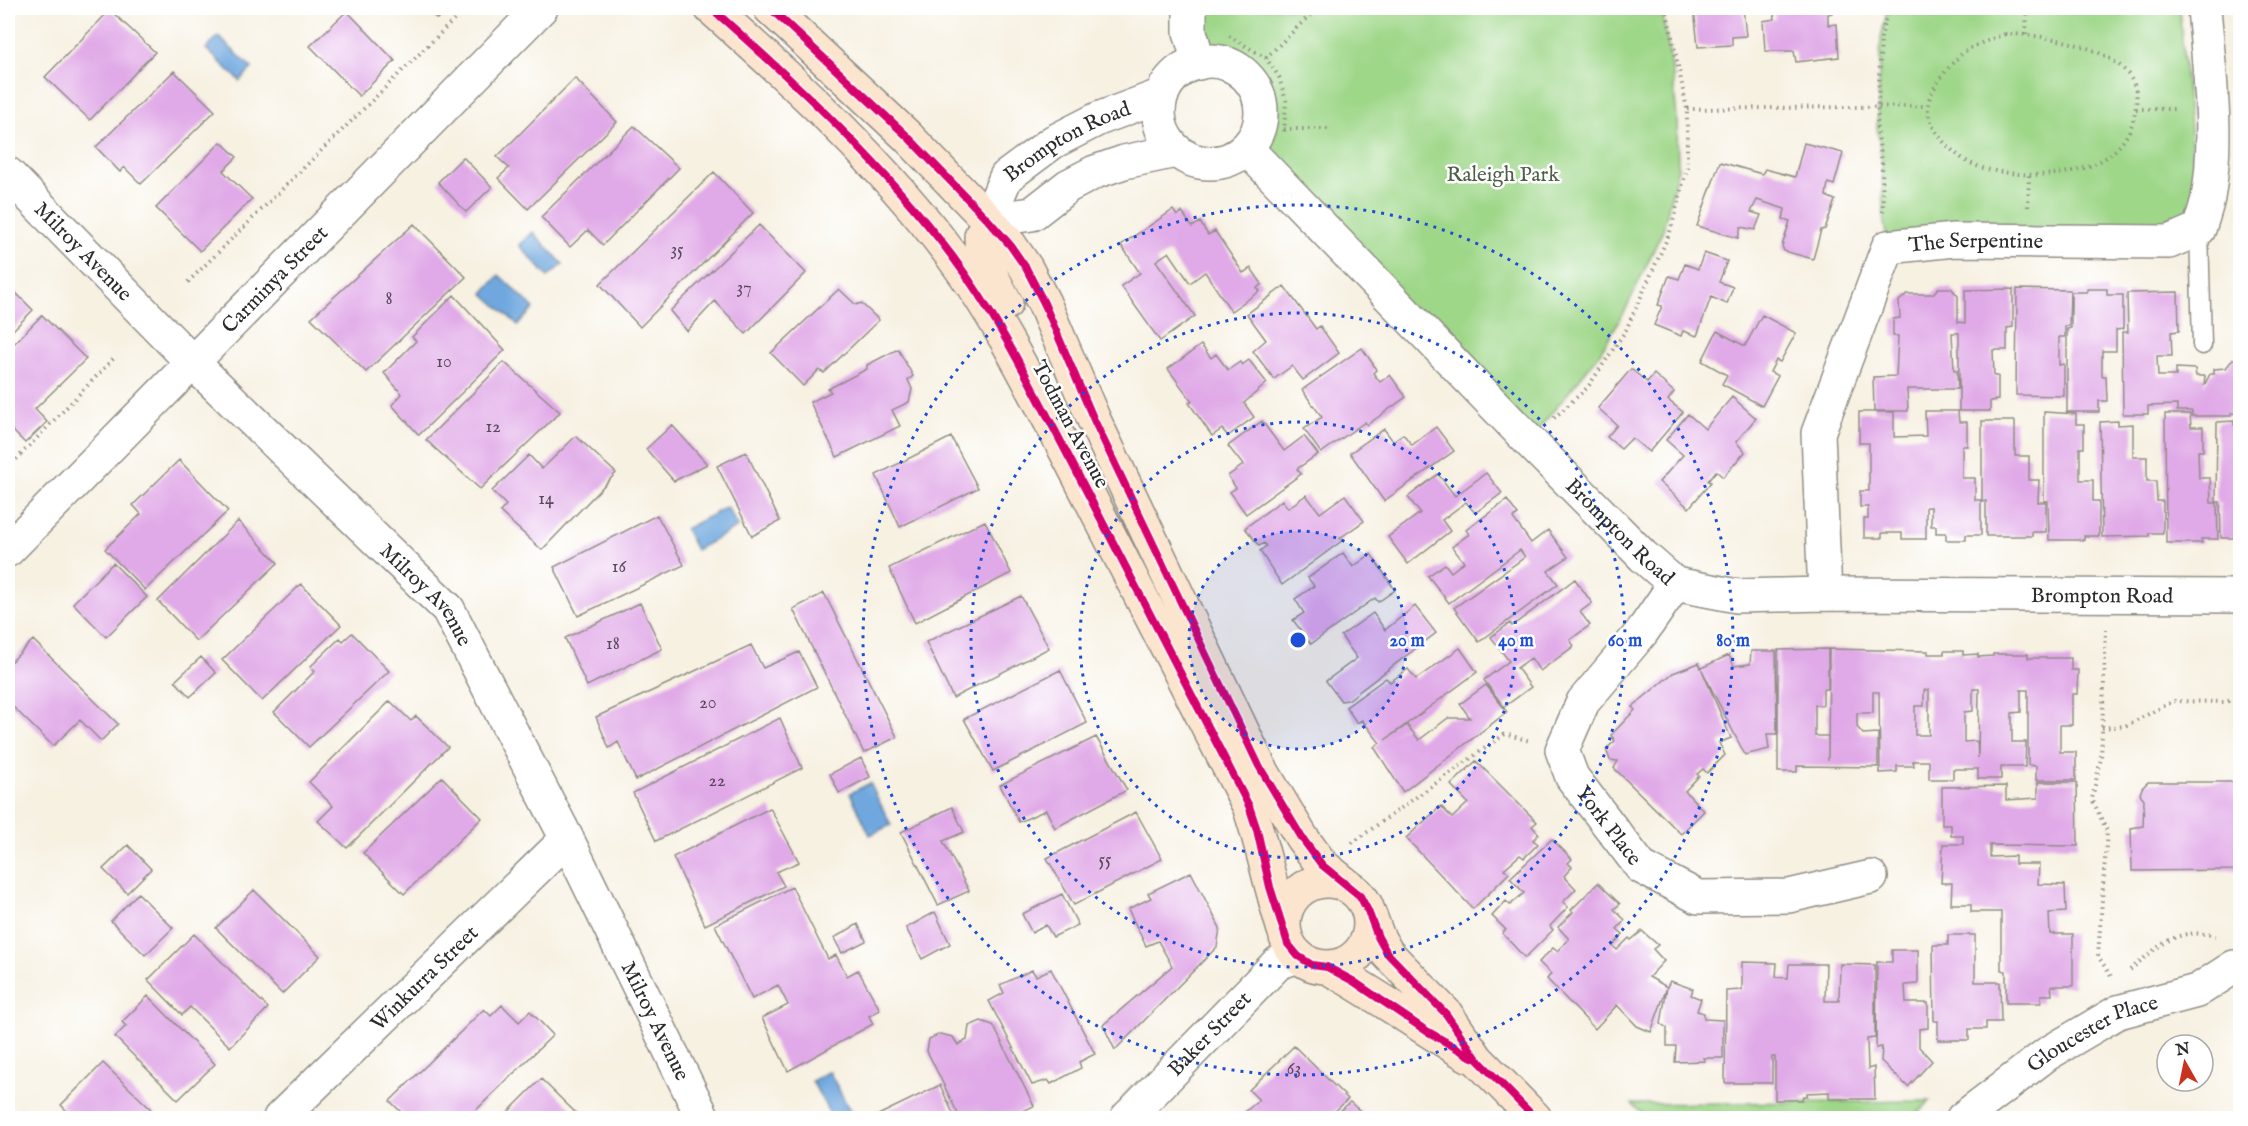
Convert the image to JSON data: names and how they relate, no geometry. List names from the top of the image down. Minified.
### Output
{"streets":{"main road":["Todman Avenue"],"street":["Brompton Road","The Serpentine","Milroy Avenue","Carminya Street","York Place","Winkurra Street","Baker Street","Gloucester Place"]},"crossings":[["Brompton Road","The Serpentine"],["Brompton Road","Todman Avenue"],["Milroy Avenue","Carminya Street"],["Milroy Avenue","Winkurra Street"],["Todman Avenue","Baker Street"]],"parks":["Raleigh Park"],"house_numbers":["35","37","8","10","12","14","16","18","20","22","55","63"],"north":"top","rings":["20 m","40 m","60 m","80 m"]}
